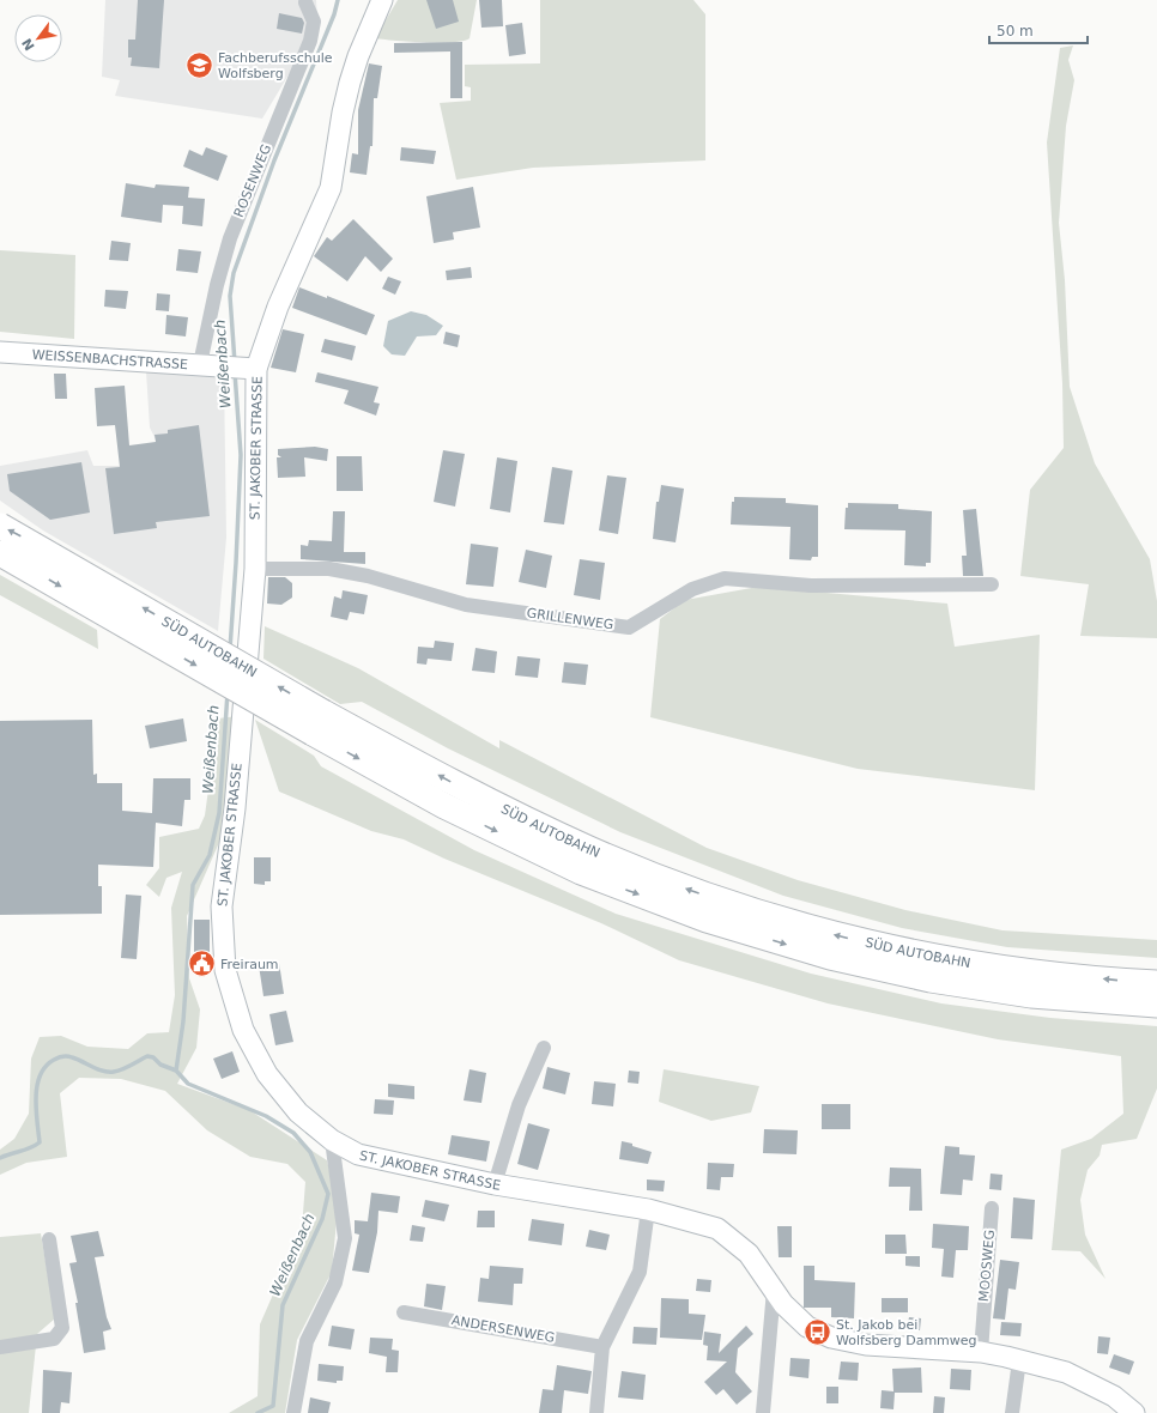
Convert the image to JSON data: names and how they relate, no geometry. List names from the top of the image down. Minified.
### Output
{"streets":{"highway":["SÜD AUTOBAHN"],"main road":["WEISSENBACHSTRASSE","ST. JAKOBER STRASSE"],"street":["ROSENWEG","GRILLENWEG","MOOSWEG","ANDERSENWEG"]},"crossings":[["ROSENWEG","WEISSENBACHSTRASSE"],["ROSENWEG","ST. JAKOBER STRASSE"],["WEISSENBACHSTRASSE","ST. JAKOBER STRASSE"],["ST. JAKOBER STRASSE","GRILLENWEG"],["ST. JAKOBER STRASSE","MOOSWEG"]],"water":["Weißenbach"],"places":{"school or university":["Fachberufsschule Wolfsberg"],"public building":["Freiraum"],"bus stop":["St. Jakob bei Wolfsberg Dammweg"]},"scale_bar":"50 m","north":"bottom left"}
